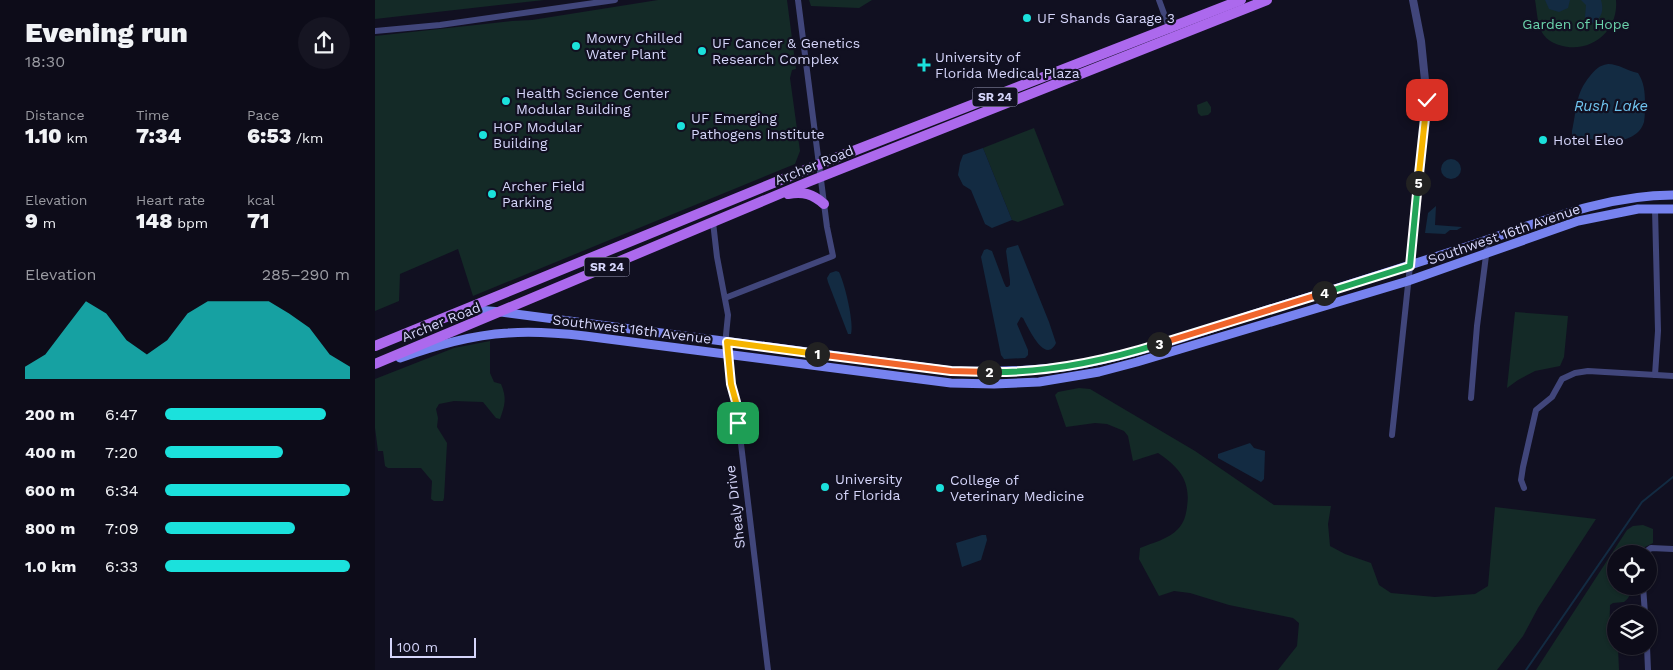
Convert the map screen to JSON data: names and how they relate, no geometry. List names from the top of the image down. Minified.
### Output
{"streets":{"main road":["SR 24","Archer Road","Southwest 16th Avenue"],"street":["Shealy Drive"]},"crossings":[["Archer Road","Southwest 16th Avenue"],["Archer Road","Shealy Drive"],["Southwest 16th Avenue","Shealy Drive"]],"water":["Rush Lake"],"parks":["Garden of Hope"],"places":{"other":["UF Shands Garage 3","Mowry Chilled Water Plant","UF Cancer & Genetics Research Complex","Health Science Center Modular Building","UF Emerging Pathogens Institute","HOP Modular Building","Hotel Eleo","Archer Field Parking","University of Florida","College of Veterinary Medicine"],"health":["University of Florida Medical Plaza"]},"scale_bar":"100 m","page":{"heading":["Evening run","18:30"],"stats":[["Distance","1.10 km"],["Time","7:34"],["Pace","6:53 /km"],["Elevation","9 m"],["Heart rate","148 bpm"],["kcal","71"]],"pins":["5","4","3","1","2"],"chart":["Elevation","285–290 m"],"list":[{"name":"200 m","note":"6:47"},{"name":"400 m","note":"7:20"},{"name":"600 m","note":"6:34"},{"name":"800 m","note":"7:09"},{"name":"1.0 km","note":"6:33"}],"scale":"100 m"}}
